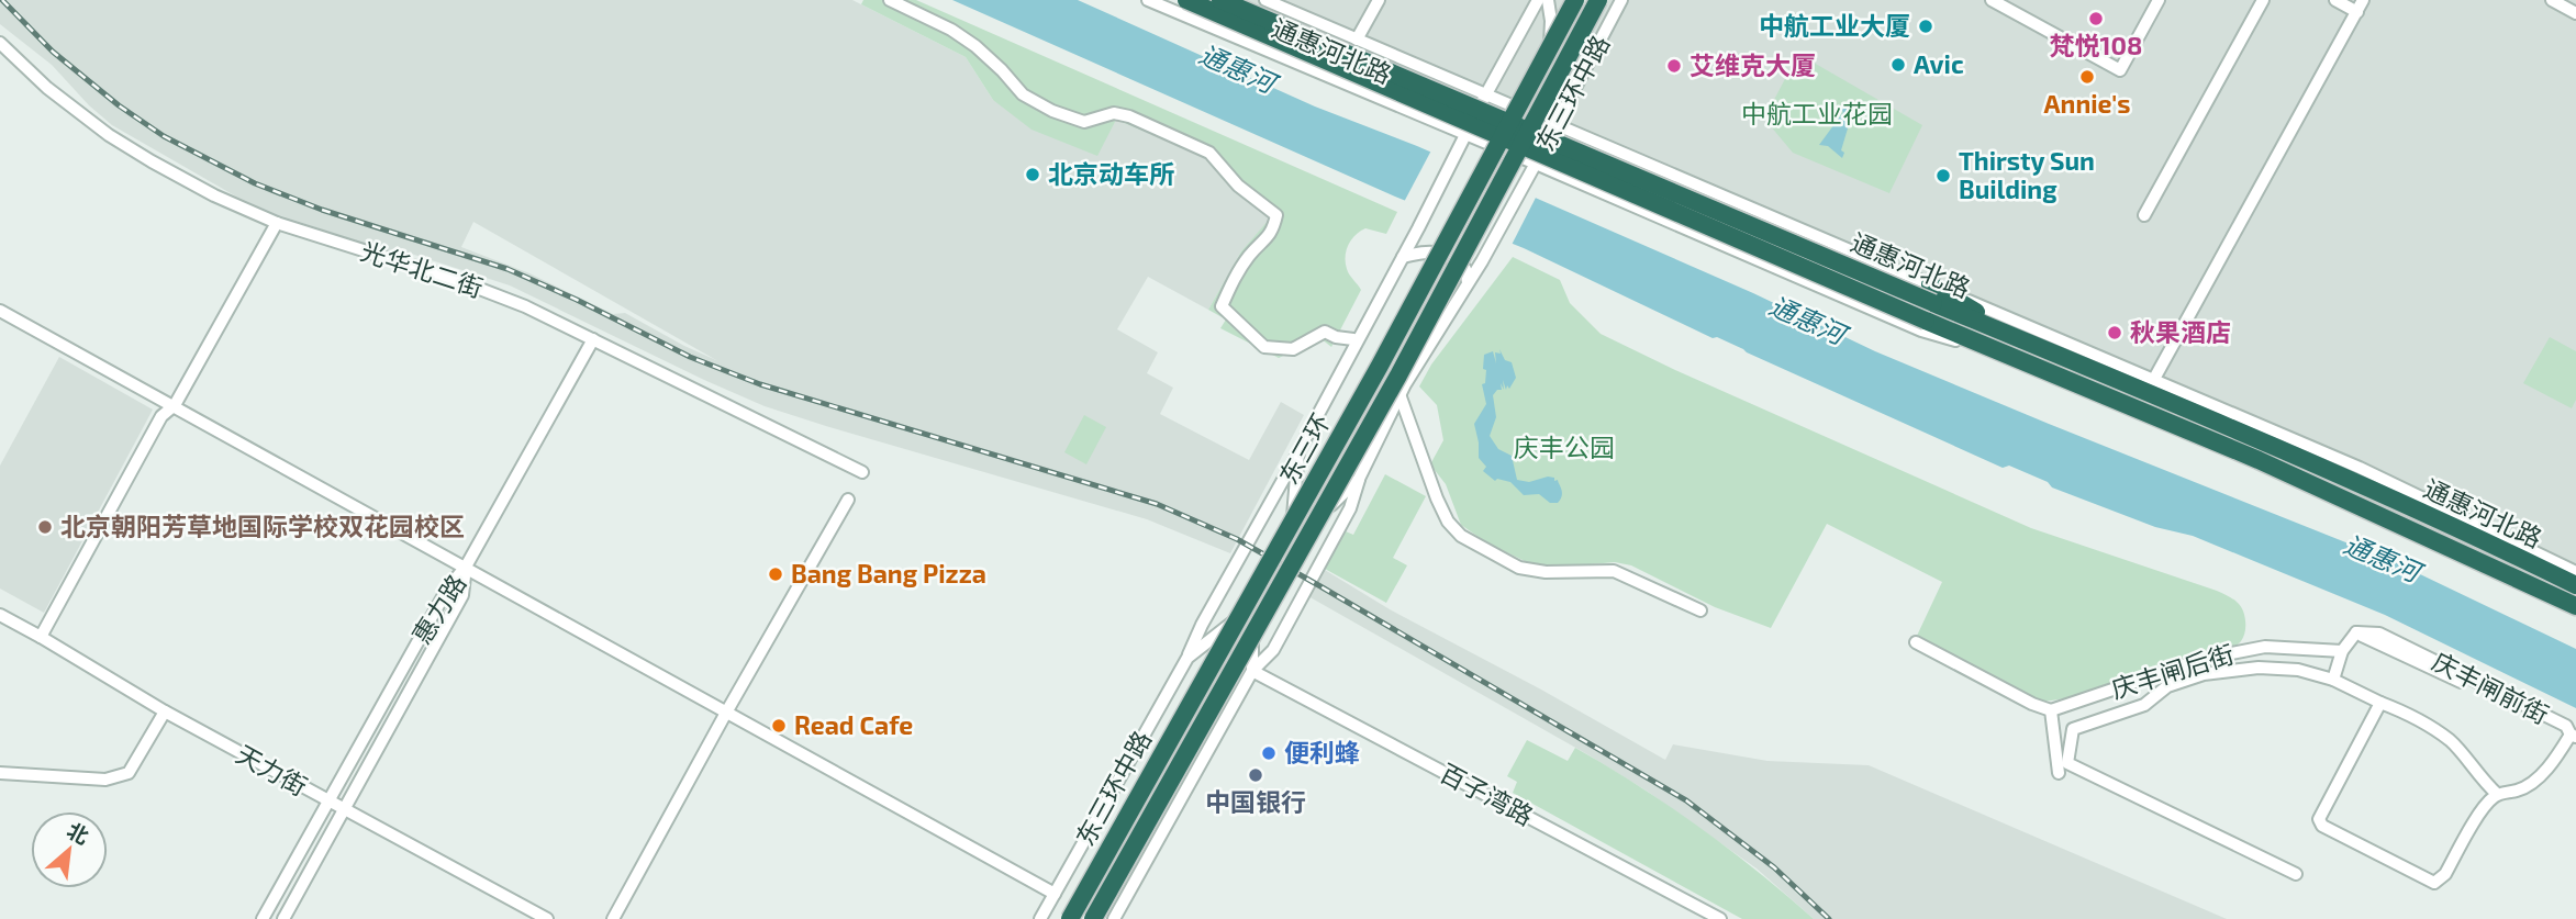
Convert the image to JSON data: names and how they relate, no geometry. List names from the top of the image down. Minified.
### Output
{"streets":{"highway":["通惠河北路","东三环"],"street":["东三环中路","光华北二街","惠力路","庆丰闸后街","庆丰闸前街","天力街","百子湾路"]},"crossings":[["通惠河北路","东三环中路"],["惠力路","天力街"],["庆丰闸后街","庆丰闸前街"]],"water":["通惠河"],"parks":["中航工业花园","庆丰公园"],"places":["梵悦108","中航工业大厦","Avic","艾维克大厦","Annie's","北京动车所","Thirsty Sun Building","秋果酒店","北京朝阳芳草地国际学校双花园校区","Bang Bang Pizza","Read Cafe","便利蜂","中国银行"],"north":"top right"}
